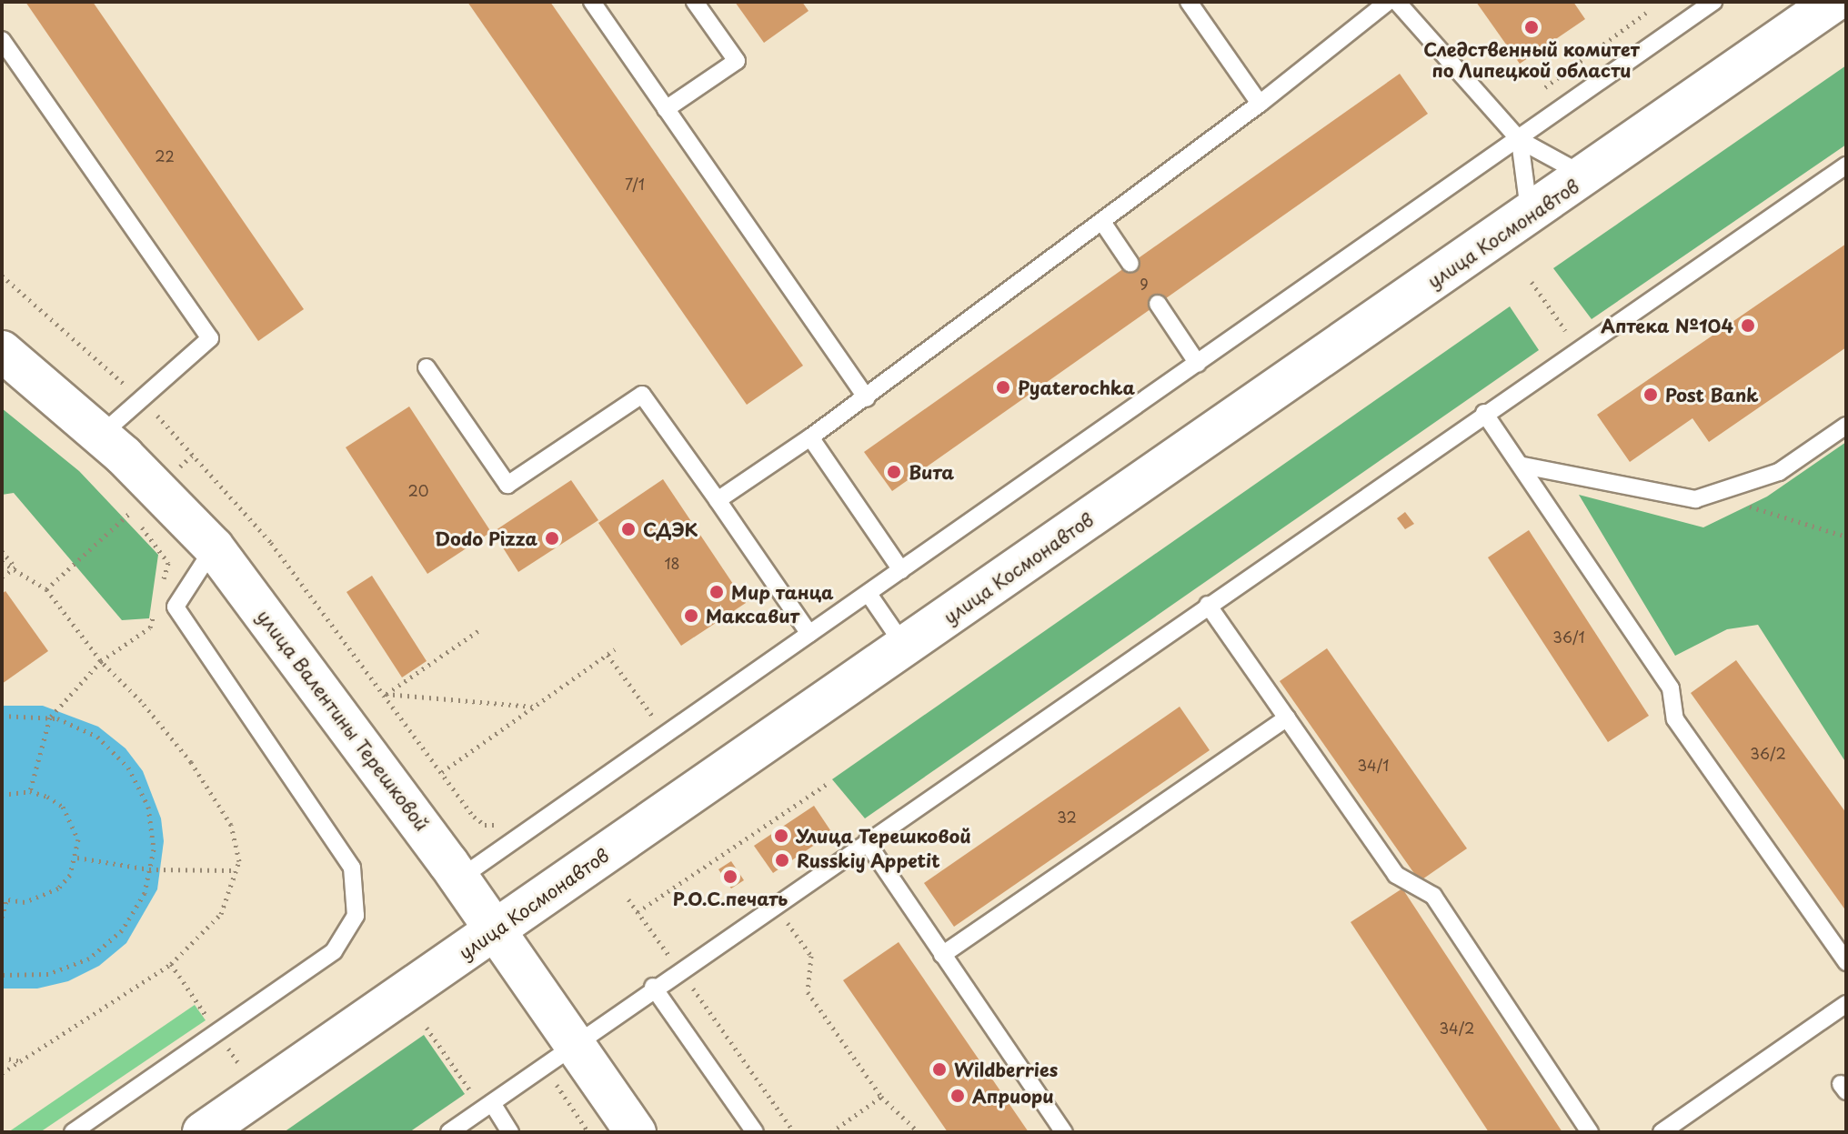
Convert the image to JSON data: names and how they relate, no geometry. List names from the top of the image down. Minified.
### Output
{"streets":{"main road":["улица Космонавтов","улица Валентины Терешковой"]},"crossings":[["улица Космонавтов","улица Валентины Терешковой"]],"places":["Следственный комитет по Липецкой области","Аптека №104","Pyaterochka","Post Bank","Вита","СДЭК","Dodo Pizza","Мир танца","Максавит","Улица Терешковой","Russkiy Appetit","Р.О.С.печать","Wildberries","Априори"],"house_numbers":["22","7/1","9","20","18","36/1","36/2","34/1","32","34/2"]}
